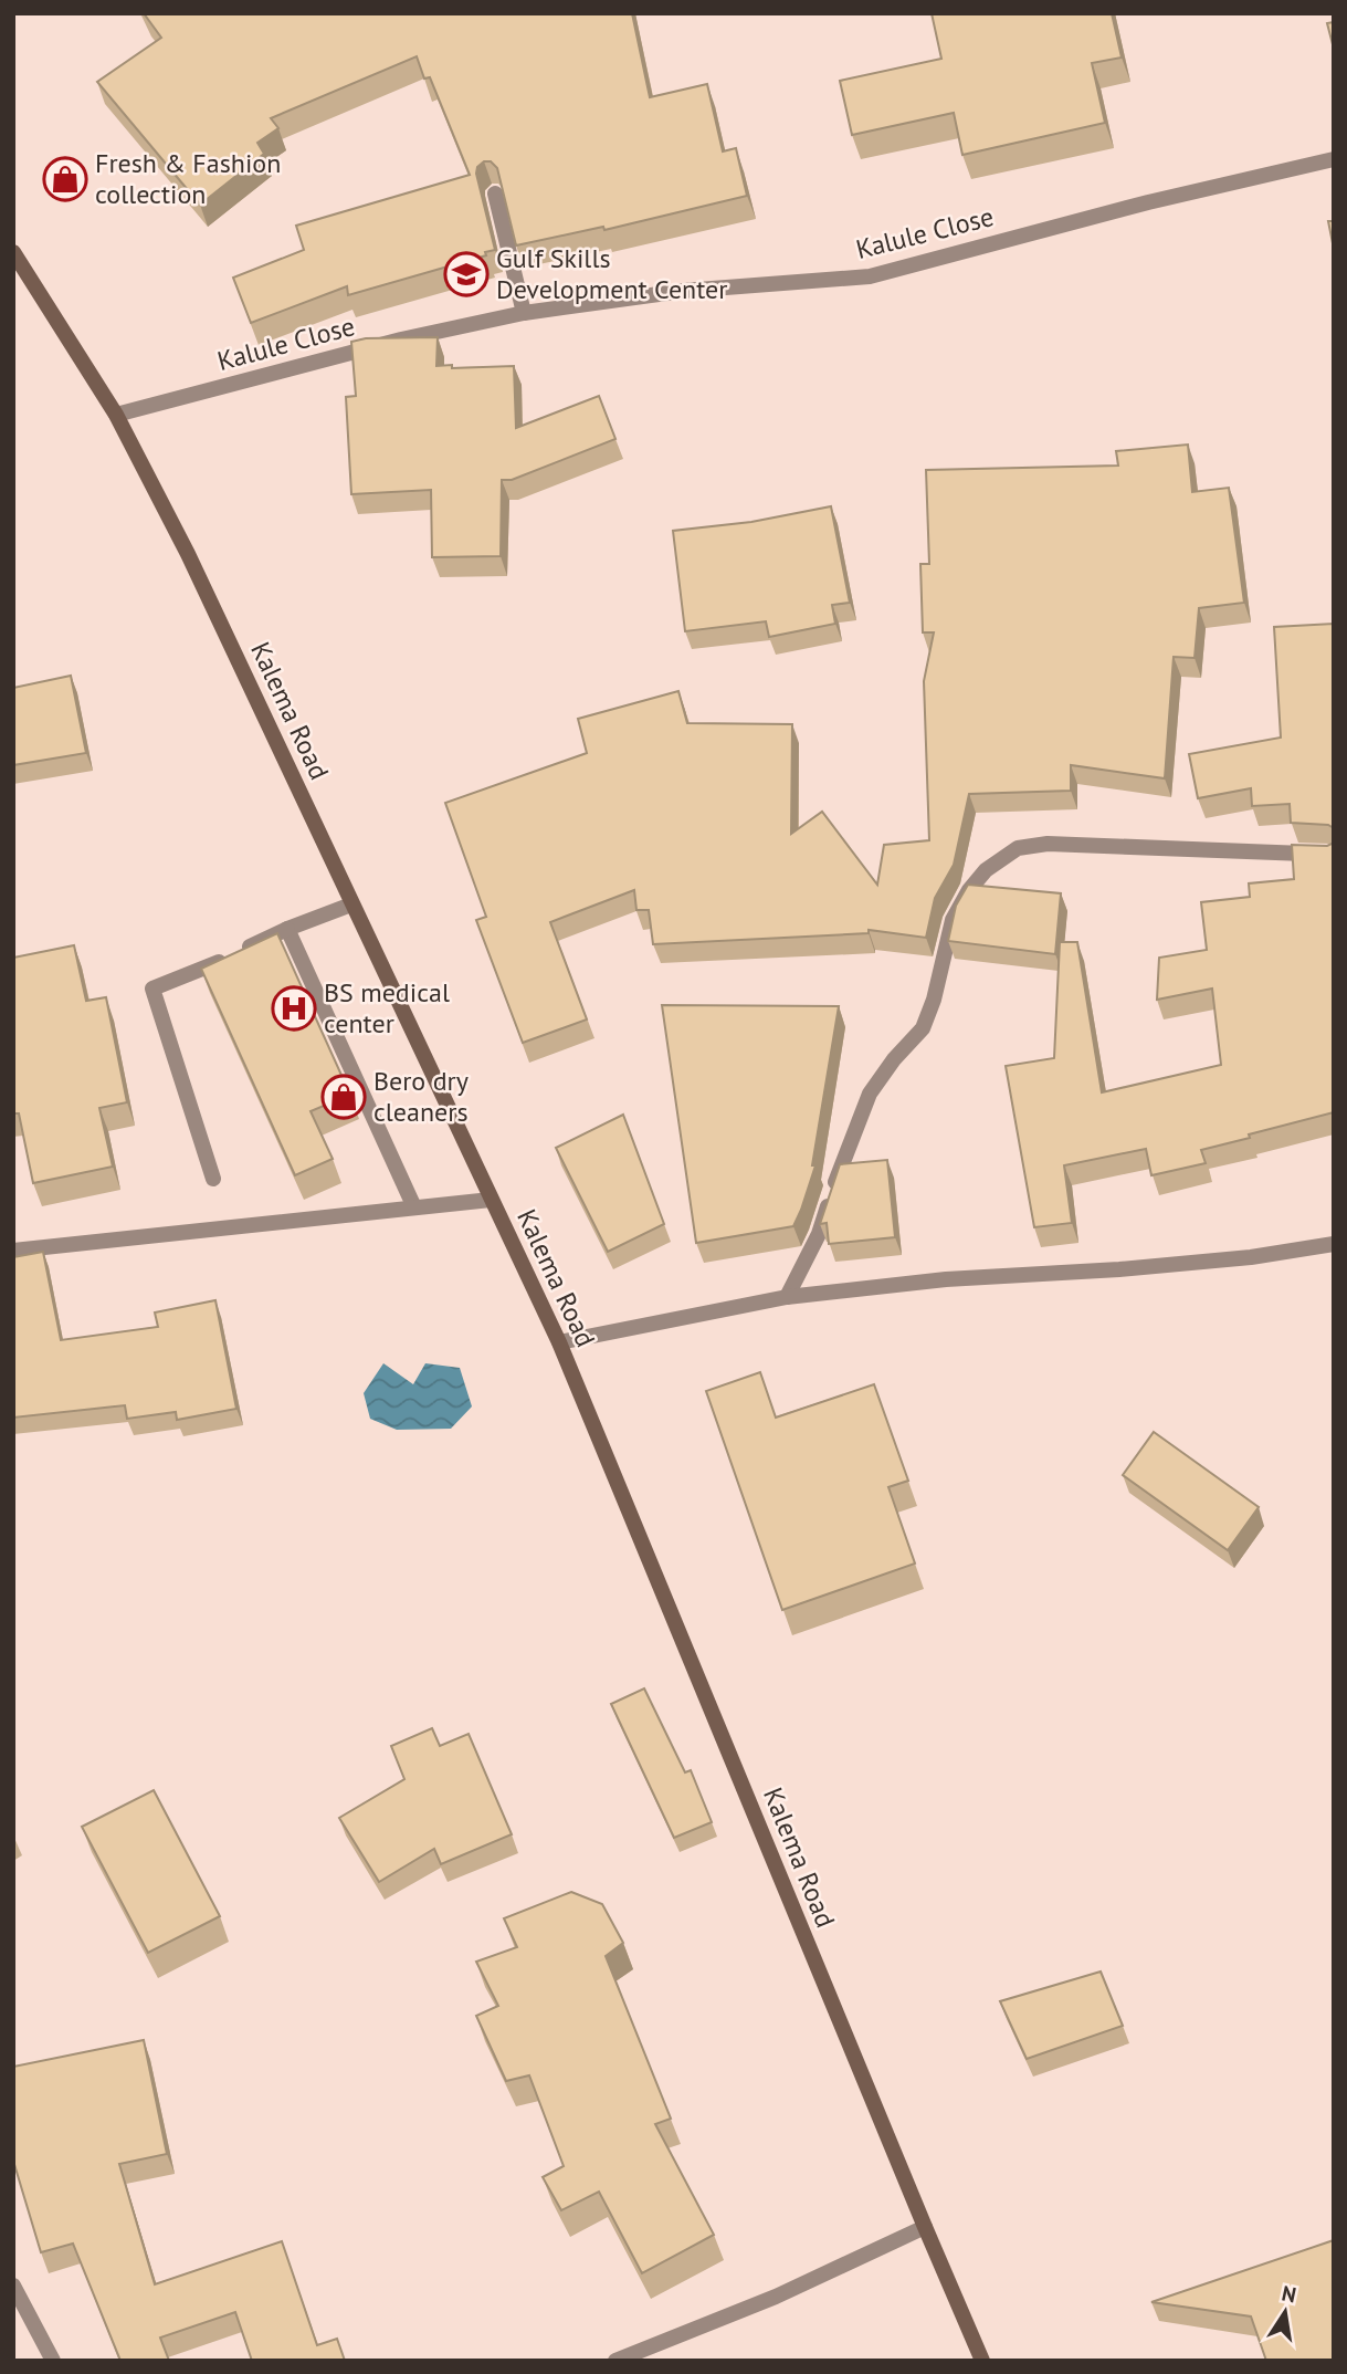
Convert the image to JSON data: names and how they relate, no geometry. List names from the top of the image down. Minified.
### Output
{"streets":{"street":["Kalule Close","Kalema Road"]},"crossings":[["Kalule Close","Kalema Road"]],"places":{"shop":["Fresh & Fashion collection","Bero dry cleaners"],"school or university":["Gulf Skills Development Center"],"hospital":["BS medical center"]},"north":"top"}
